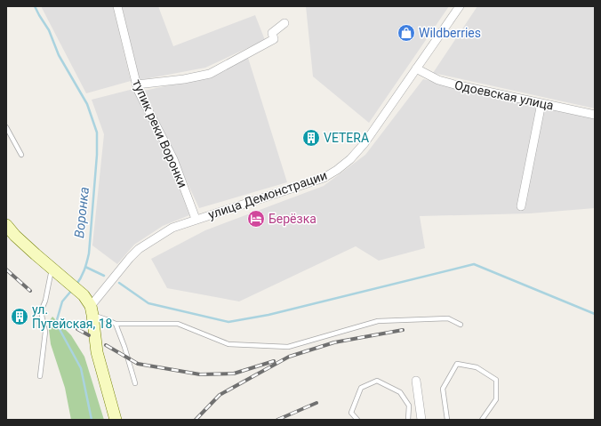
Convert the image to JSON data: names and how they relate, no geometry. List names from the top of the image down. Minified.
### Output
{"streets":{"street":["Одоевская улица","тупик реки Воронки","улица Демонстрации"]},"crossings":[["Одоевская улица","улица Демонстрации"],["тупик реки Воронки","улица Демонстрации"]],"water":["Воронка"],"places":{"shop":["Wildberries"],"building":["VETERA","ул. Путейская, 18"],"hotel":["Берёзка"]}}
